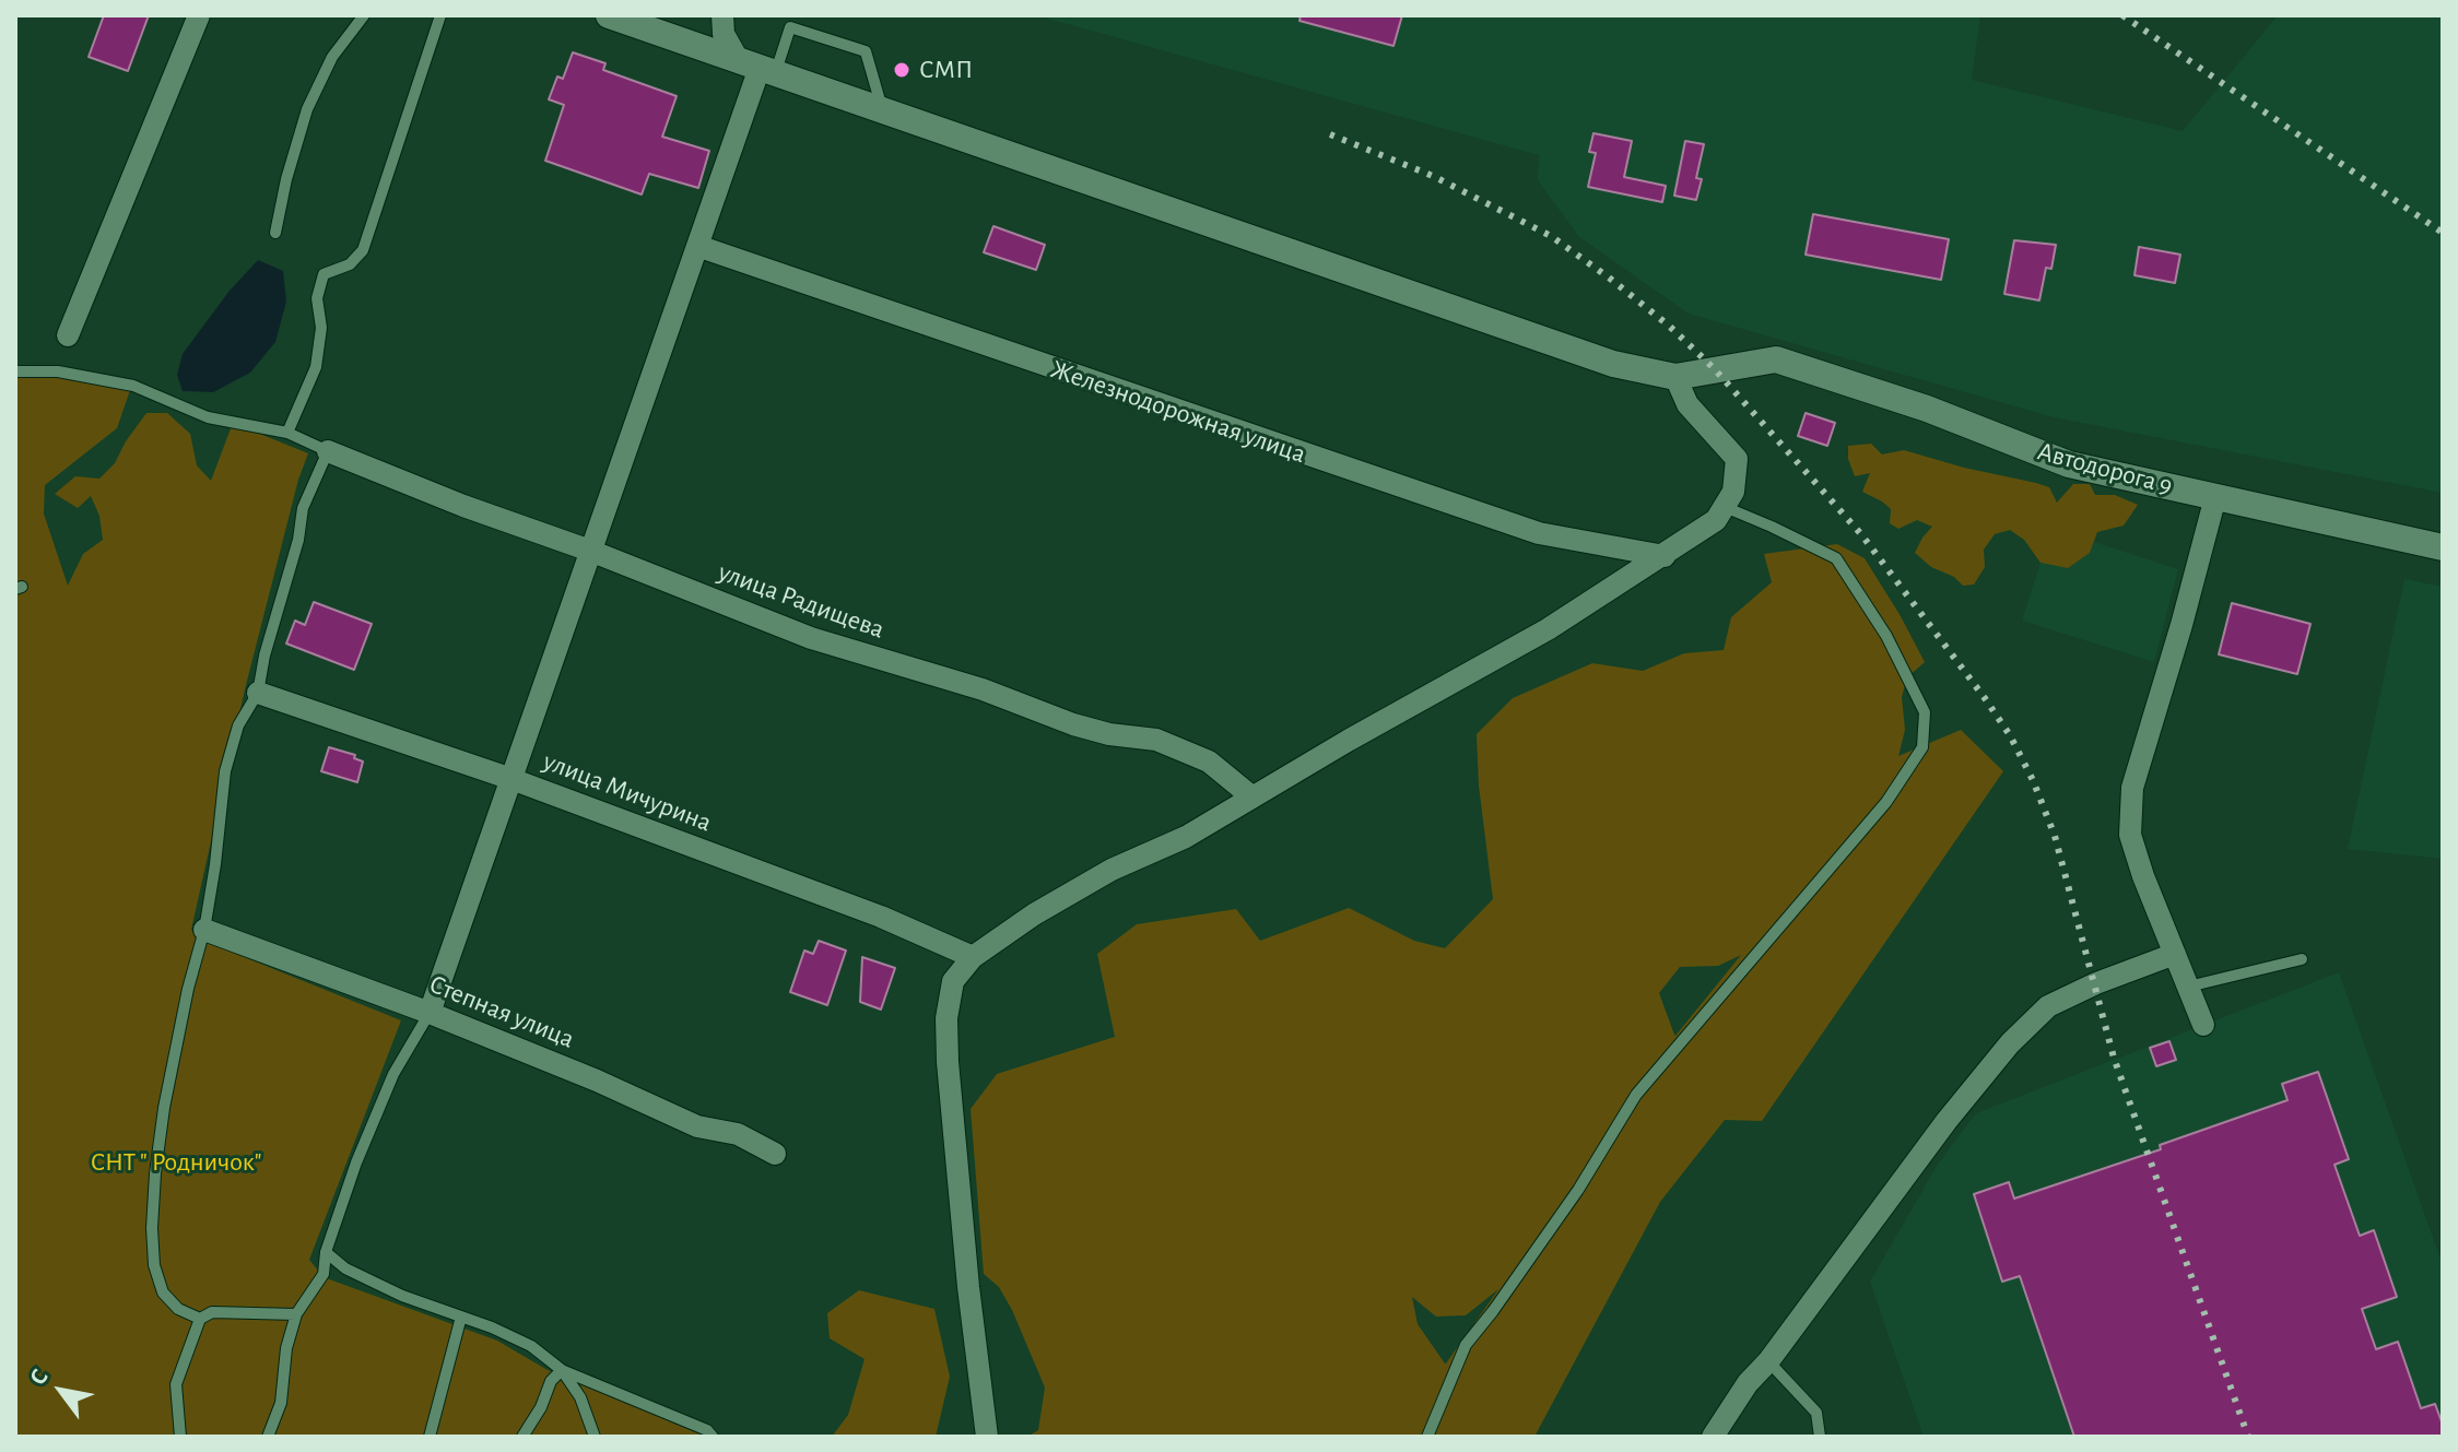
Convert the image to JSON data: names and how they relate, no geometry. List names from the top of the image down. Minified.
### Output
{"streets":{"street":["Железнодорожная улица","Автодорога 9","улица Радищева","улица Мичурина","Степная улица"]},"parks":["СНТ \" Родничок\""],"places":["СМП"],"north":"top left"}
